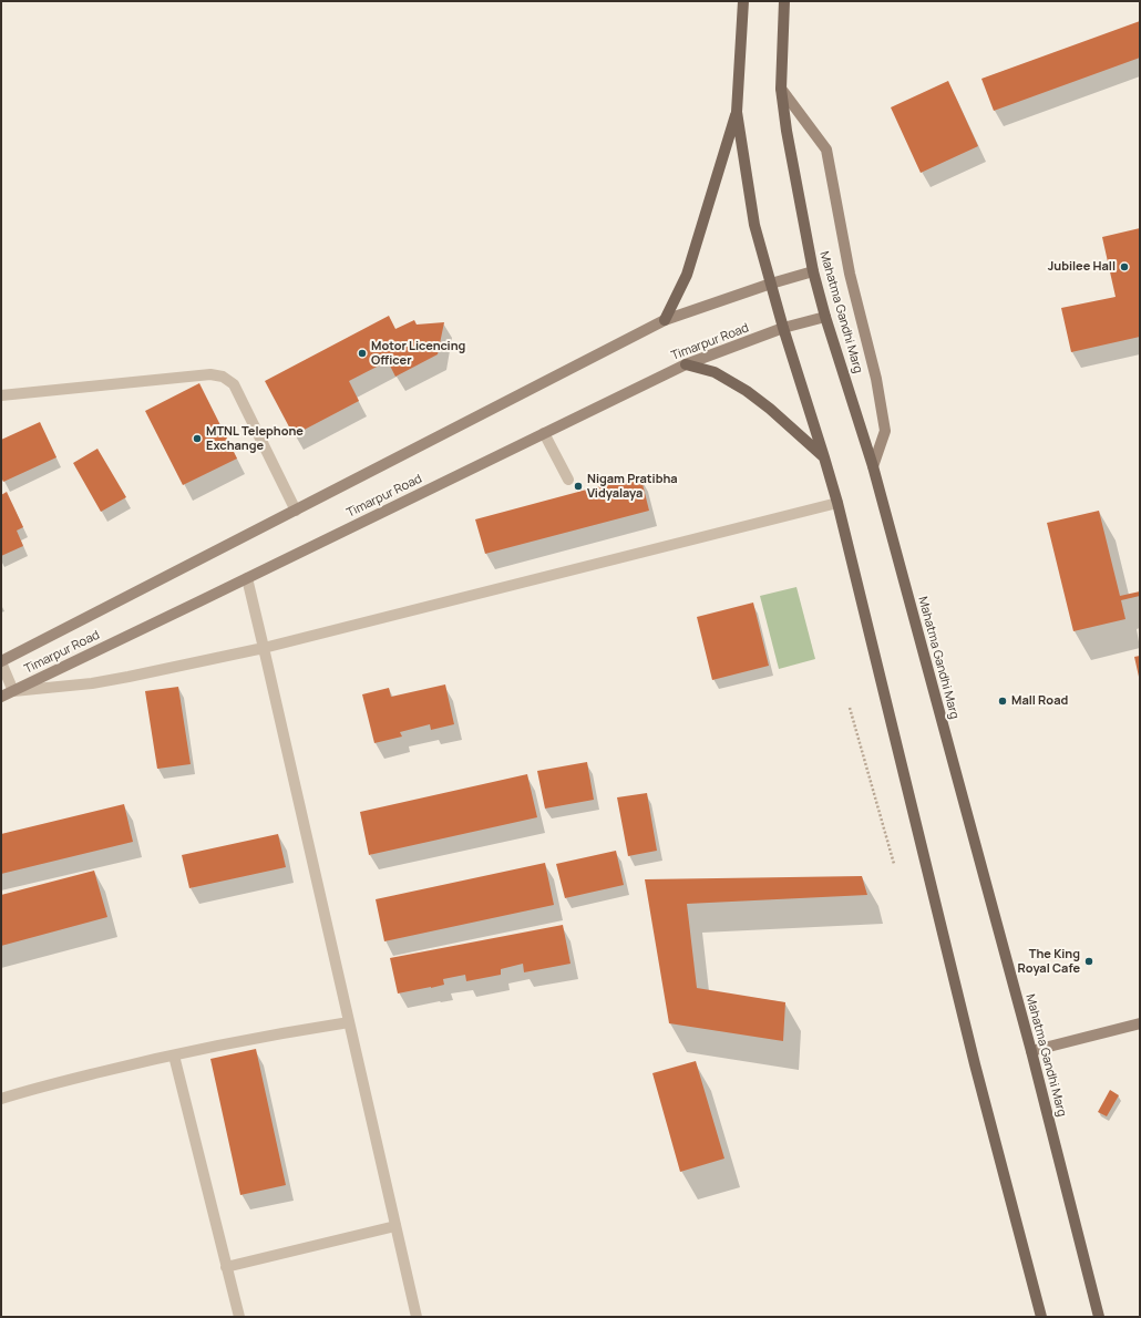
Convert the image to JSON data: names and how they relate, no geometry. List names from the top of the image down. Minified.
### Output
{"streets":{"main road":["Mahatma Gandhi Marg"],"street":["Timarpur Road"]},"crossings":[["Mahatma Gandhi Marg","Timarpur Road"]],"places":["Jubilee Hall","Motor Licencing Officer","MTNL Telephone Exchange","Nigam Pratibha Vidyalaya","Mall Road","The King Royal Cafe"]}
